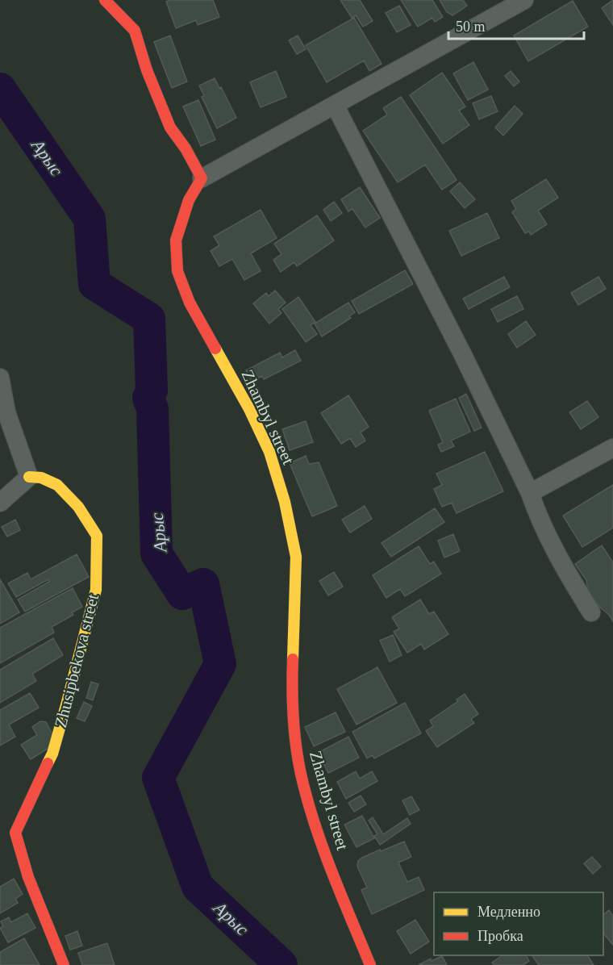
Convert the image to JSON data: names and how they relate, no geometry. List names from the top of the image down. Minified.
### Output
{"streets":{"street":["Zhambyl street","Zhusipbekova street"]},"water":["Арыс"],"legend":["Медленно","Пробка"],"scale_bar":"50 m"}
